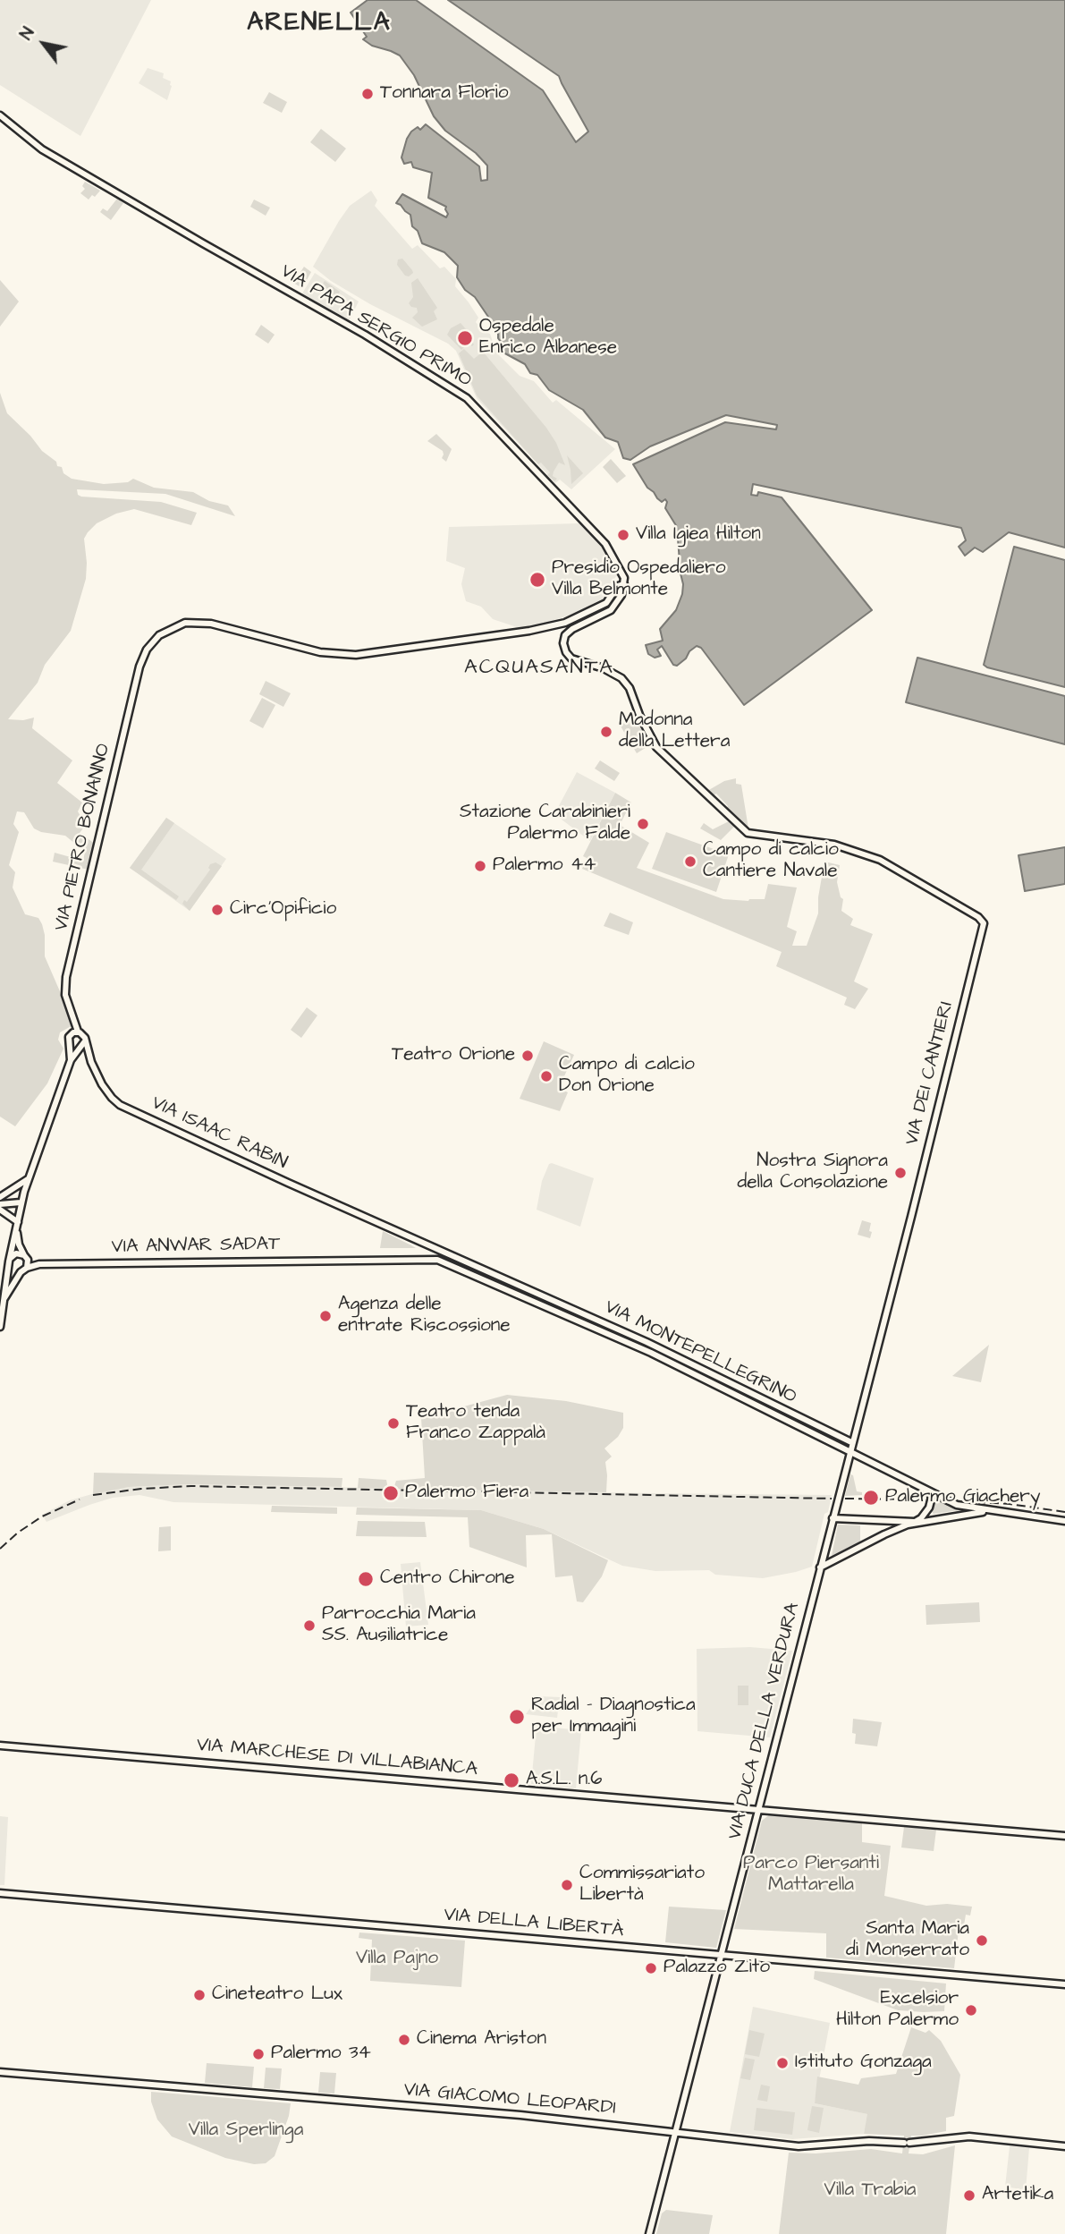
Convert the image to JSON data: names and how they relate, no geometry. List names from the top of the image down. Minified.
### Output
{"streets":{"street":["VIA PAPA SERGIO PRIMO","VIA PIETRO BONANNO","VIA DEI CANTIERI","VIA ISAAC RABIN","VIA ANWAR SADAT","VIA MONTEPELLEGRINO","VIA DUCA DELLA VERDURA","VIA MARCHESE DI VILLABIANCA","VIA DELLA LIBERTÀ","VIA GIACOMO LEOPARDI"]},"crossings":[["VIA PAPA SERGIO PRIMO","VIA PIETRO BONANNO"],["VIA PAPA SERGIO PRIMO","VIA DEI CANTIERI"],["VIA PIETRO BONANNO","VIA DEI CANTIERI"],["VIA PIETRO BONANNO","VIA ISAAC RABIN"],["VIA DEI CANTIERI","VIA MONTEPELLEGRINO"],["VIA DEI CANTIERI","VIA DUCA DELLA VERDURA"],["VIA ISAAC RABIN","VIA MONTEPELLEGRINO"],["VIA ANWAR SADAT","VIA MONTEPELLEGRINO"],["VIA DUCA DELLA VERDURA","VIA MARCHESE DI VILLABIANCA"],["VIA DUCA DELLA VERDURA","VIA DELLA LIBERTÀ"],["VIA DUCA DELLA VERDURA","VIA GIACOMO LEOPARDI"]],"districts":["ARENELLA","ACQUASANTA"],"parks":["Parco Piersanti Mattarella","Villa Pajno","Villa Sperlinga","Villa Trabia"],"places":["Tonnara Florio","Ospedale Enrico Albanese","Villa Igiea Hilton","Presidio Ospedaliero Villa Belmonte","Madonna della Lettera","Stazione Carabinieri Palermo Falde","Campo di calcio Cantiere Navale","Palermo 44","Circ'Opificio","Teatro Orione","Campo di calcio Don Orione","Nostra Signora della Consolazione","Agenza delle entrate Riscossione","Teatro tenda Franco Zappalà","Palermo Fiera","Palermo Giachery","Centro Chirone","Parrocchia Maria SS. Ausiliatrice","Radial - Diagnostica per Immagini","A.S.L. n.6","Commissariato Libertà","Santa Maria di Monserrato","Palazzo Zito","Cineteatro Lux","Excelsior Hilton Palermo","Cinema Ariston","Palermo 34","Istituto Gonzaga","Artetika"],"north":"top left"}
